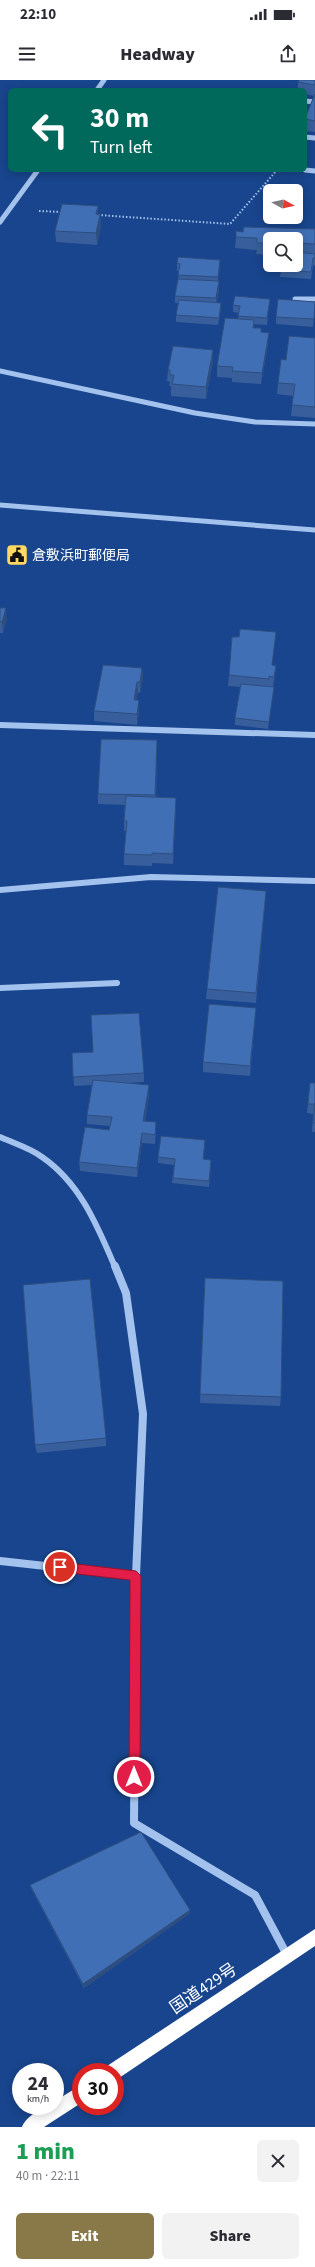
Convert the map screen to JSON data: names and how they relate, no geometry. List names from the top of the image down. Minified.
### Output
{"streets":{"highway":["国道429号"]},"places":{"public building":["倉敷浜町郵便局"]},"north":"right","page":{"status":"22:10","header":"Headway","turn":["30 m","Turn left"],"speed":"24 km/h","limit":"30","heading":["1 min","40 m · 22:11"],"buttons":["Exit","Share"]}}
